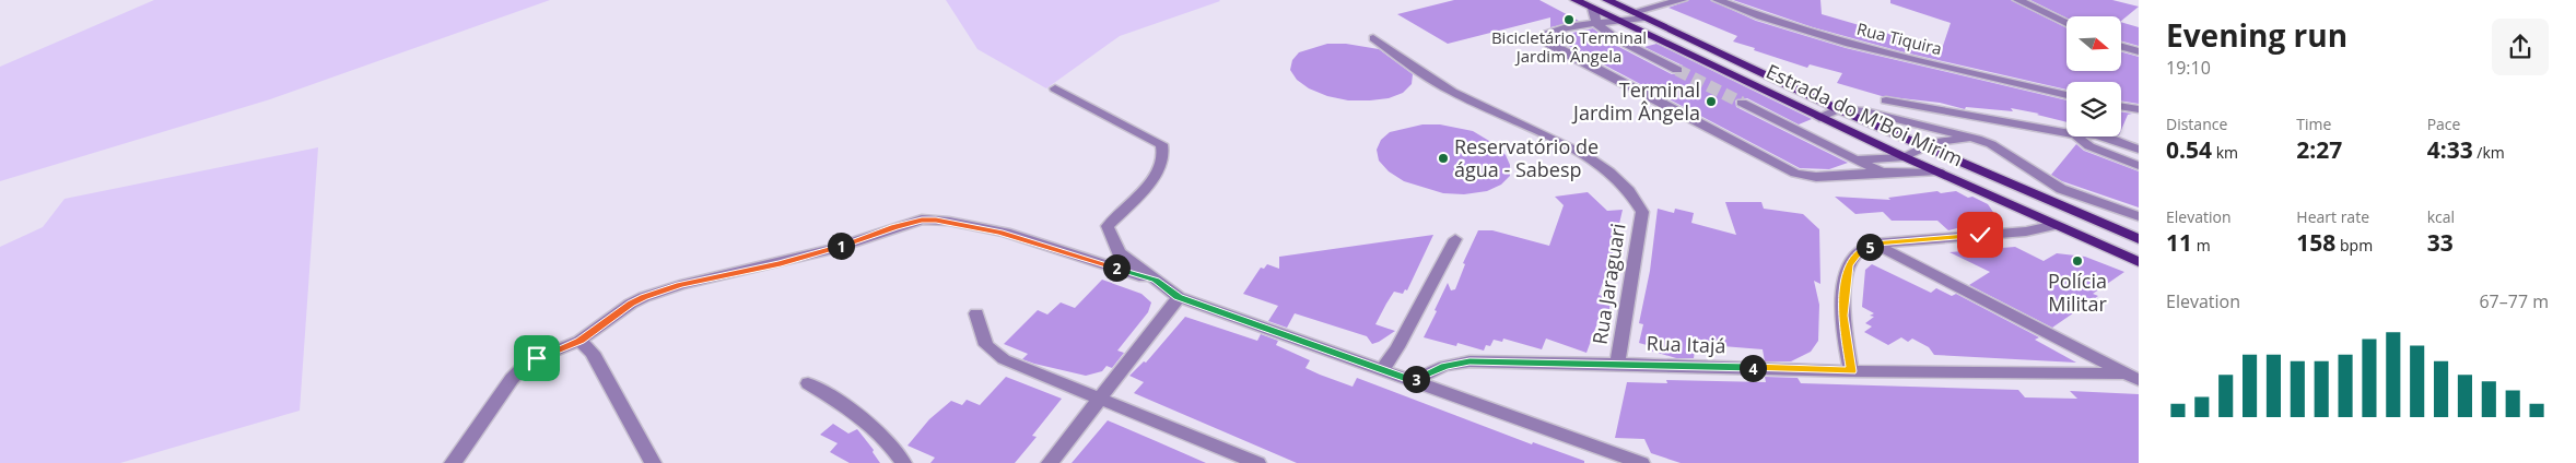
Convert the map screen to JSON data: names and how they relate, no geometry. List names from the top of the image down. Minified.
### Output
{"streets":{"main road":["Estrada do M'Boi Mirim"],"street":["Rua Tiquira","Rua Jaraguari","Rua Itajá"]},"crossings":[["Rua Jaraguari","Rua Itajá"]],"places":["Bicicletário Terminal Jardim Ângela","Terminal Jardim Ângela","Reservatório de água - Sabesp","Polícia Militar"],"north":"right","page":{"heading":["Evening run","19:10"],"stats":[["Distance","0.54 km"],["Time","2:27"],["Pace","4:33 /km"],["Elevation","11 m"],["Heart rate","158 bpm"],["kcal","33"]],"pins":["1","5","2","4","3"],"chart":["Elevation","67–77 m"]}}
